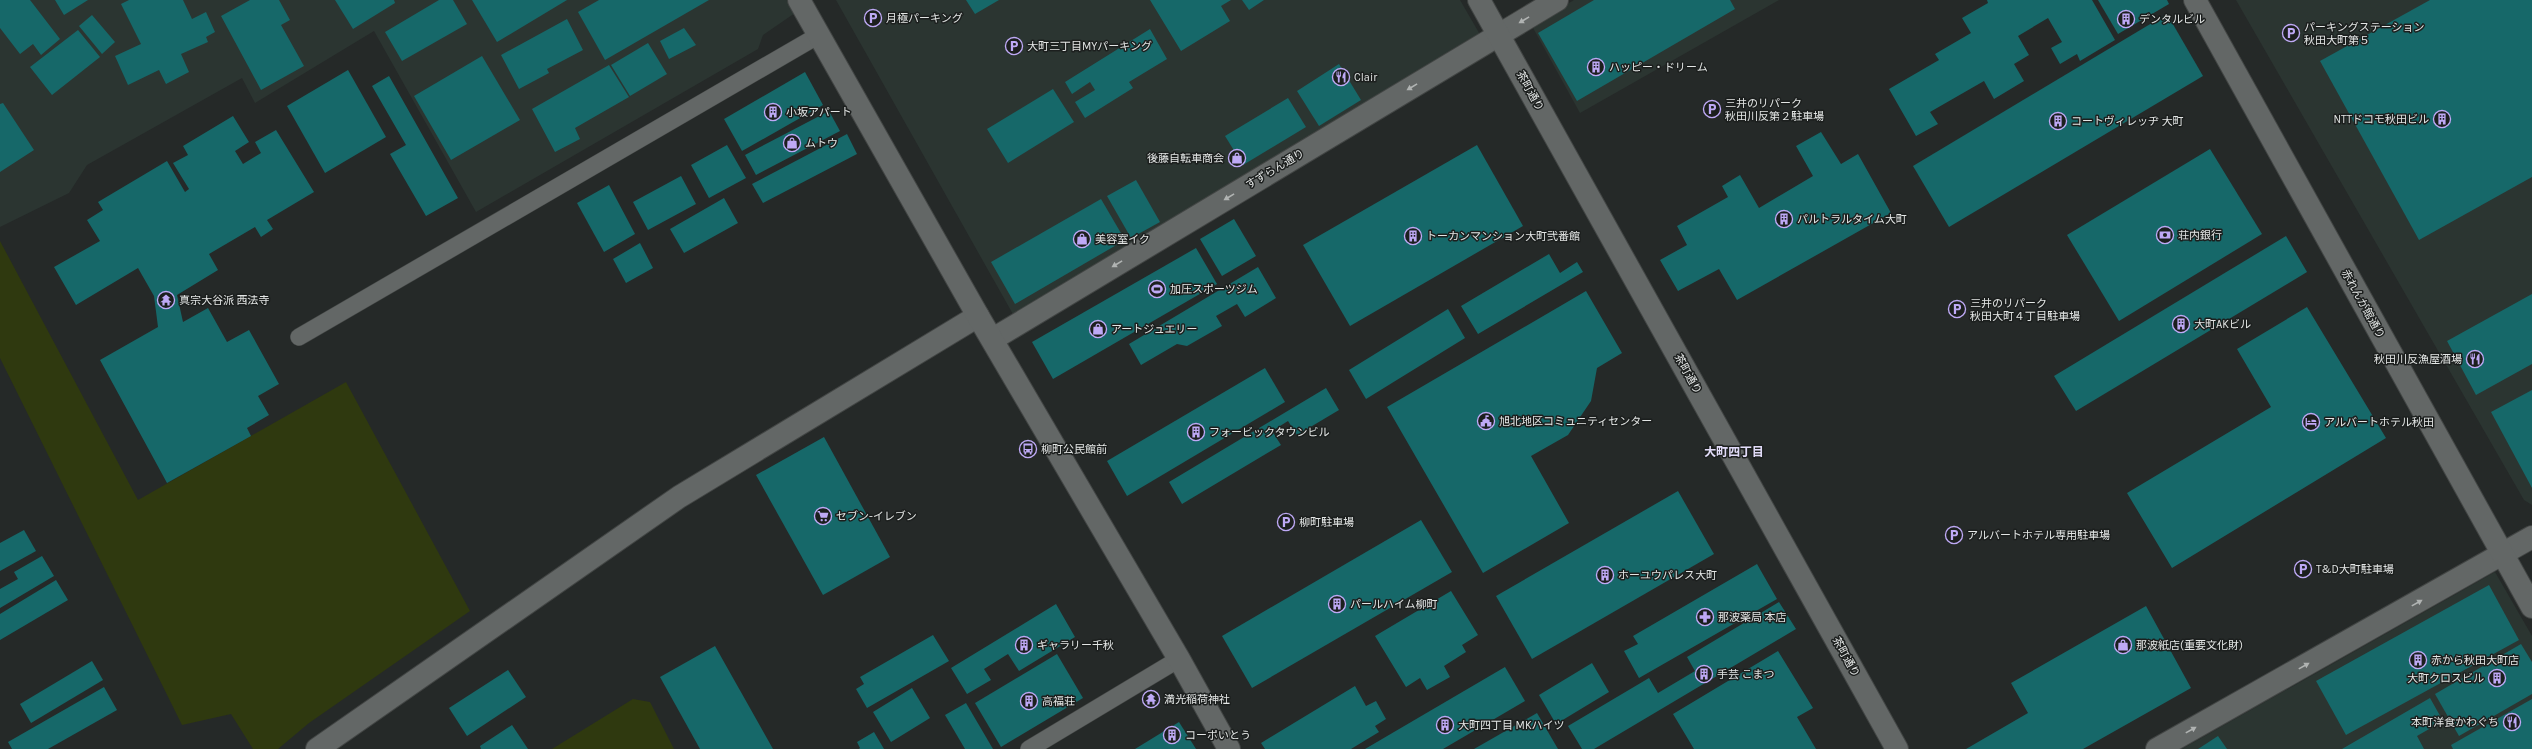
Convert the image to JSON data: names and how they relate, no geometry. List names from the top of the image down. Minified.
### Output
{"streets":{"street":["茶町通り","すずらん通り","赤れんが館通り"]},"crossings":[["茶町通り","すずらん通り"]],"one_way":["すずらん通り"],"districts":["大町四丁目"],"places":{"parking":["月極パーキング","パーキングステーション 秋田大町第５","大町三丁目MYパーキング","三井のリパーク 秋田川反第２駐車場","三井のリパーク 秋田大町４丁目駐車場","柳町駐車場","アルバートホテル専用駐車場","T&D大町駐車場"],"building":["デンタルビル","ハッピー・ドリーム","小坂アパート","NTTドコモ秋田ビル","コートヴィレッヂ 大町","パルトラルタイム大町","トーカンマンション大町弐番館","大町AKビル","フォービックタウンビル","ホーユウパレス大町","パールハイム柳町","ギャラリー千秋","赤から秋田大町店","手芸 こまつ","大町クロスビル","高福荘","大町四丁目 MKハイツ","コーポいとう"],"restaurant":["Clair","秋田川反漁屋酒場","本町洋食かわぐち"],"shop":["ムトウ","後藤自転車商会","美容室イク","アートジュエリー","那波紙店(重要文化財)"],"bank":["荘内銀行"],"sports":["加圧スポーツジム"],"temple":["真宗大谷派 西法寺","満光稲荷神社"],"public building":["旭北地区コミュニティセンター"],"hotel":["アルバートホテル秋田"],"bus stop":["柳町公民館前"],"supermarket":["セブン-イレブン"],"pharmacy":["那波薬局 本店"]}}
